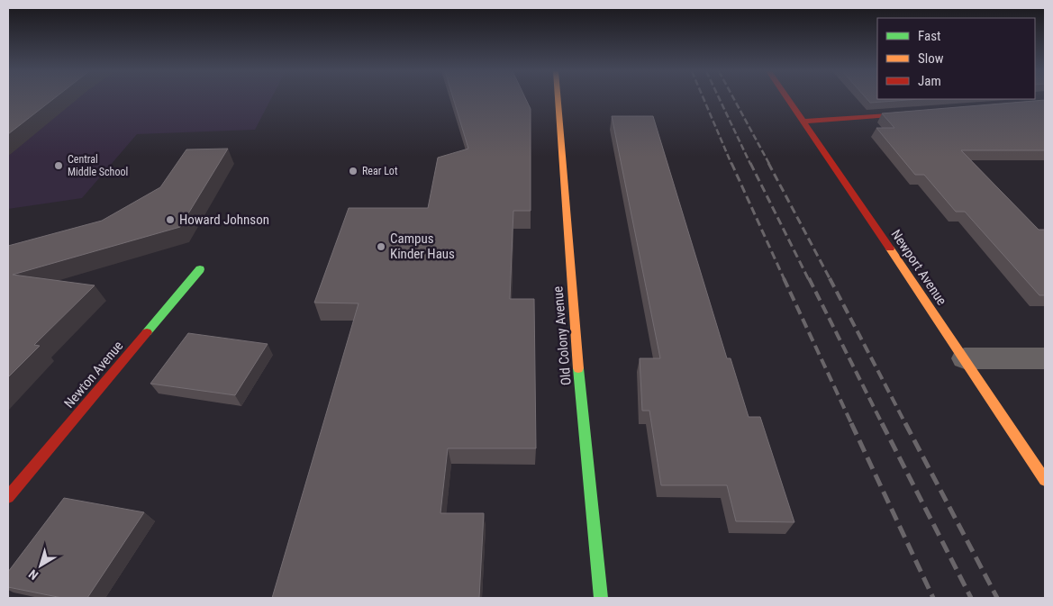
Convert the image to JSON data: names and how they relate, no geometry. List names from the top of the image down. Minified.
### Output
{"streets":{"street":["Newport Avenue","Old Colony Avenue","Newton Avenue"]},"places":["Central Middle School","Rear Lot","Howard Johnson","Campus Kinder Haus"],"legend":["Fast","Slow","Jam"],"north":"bottom left"}
